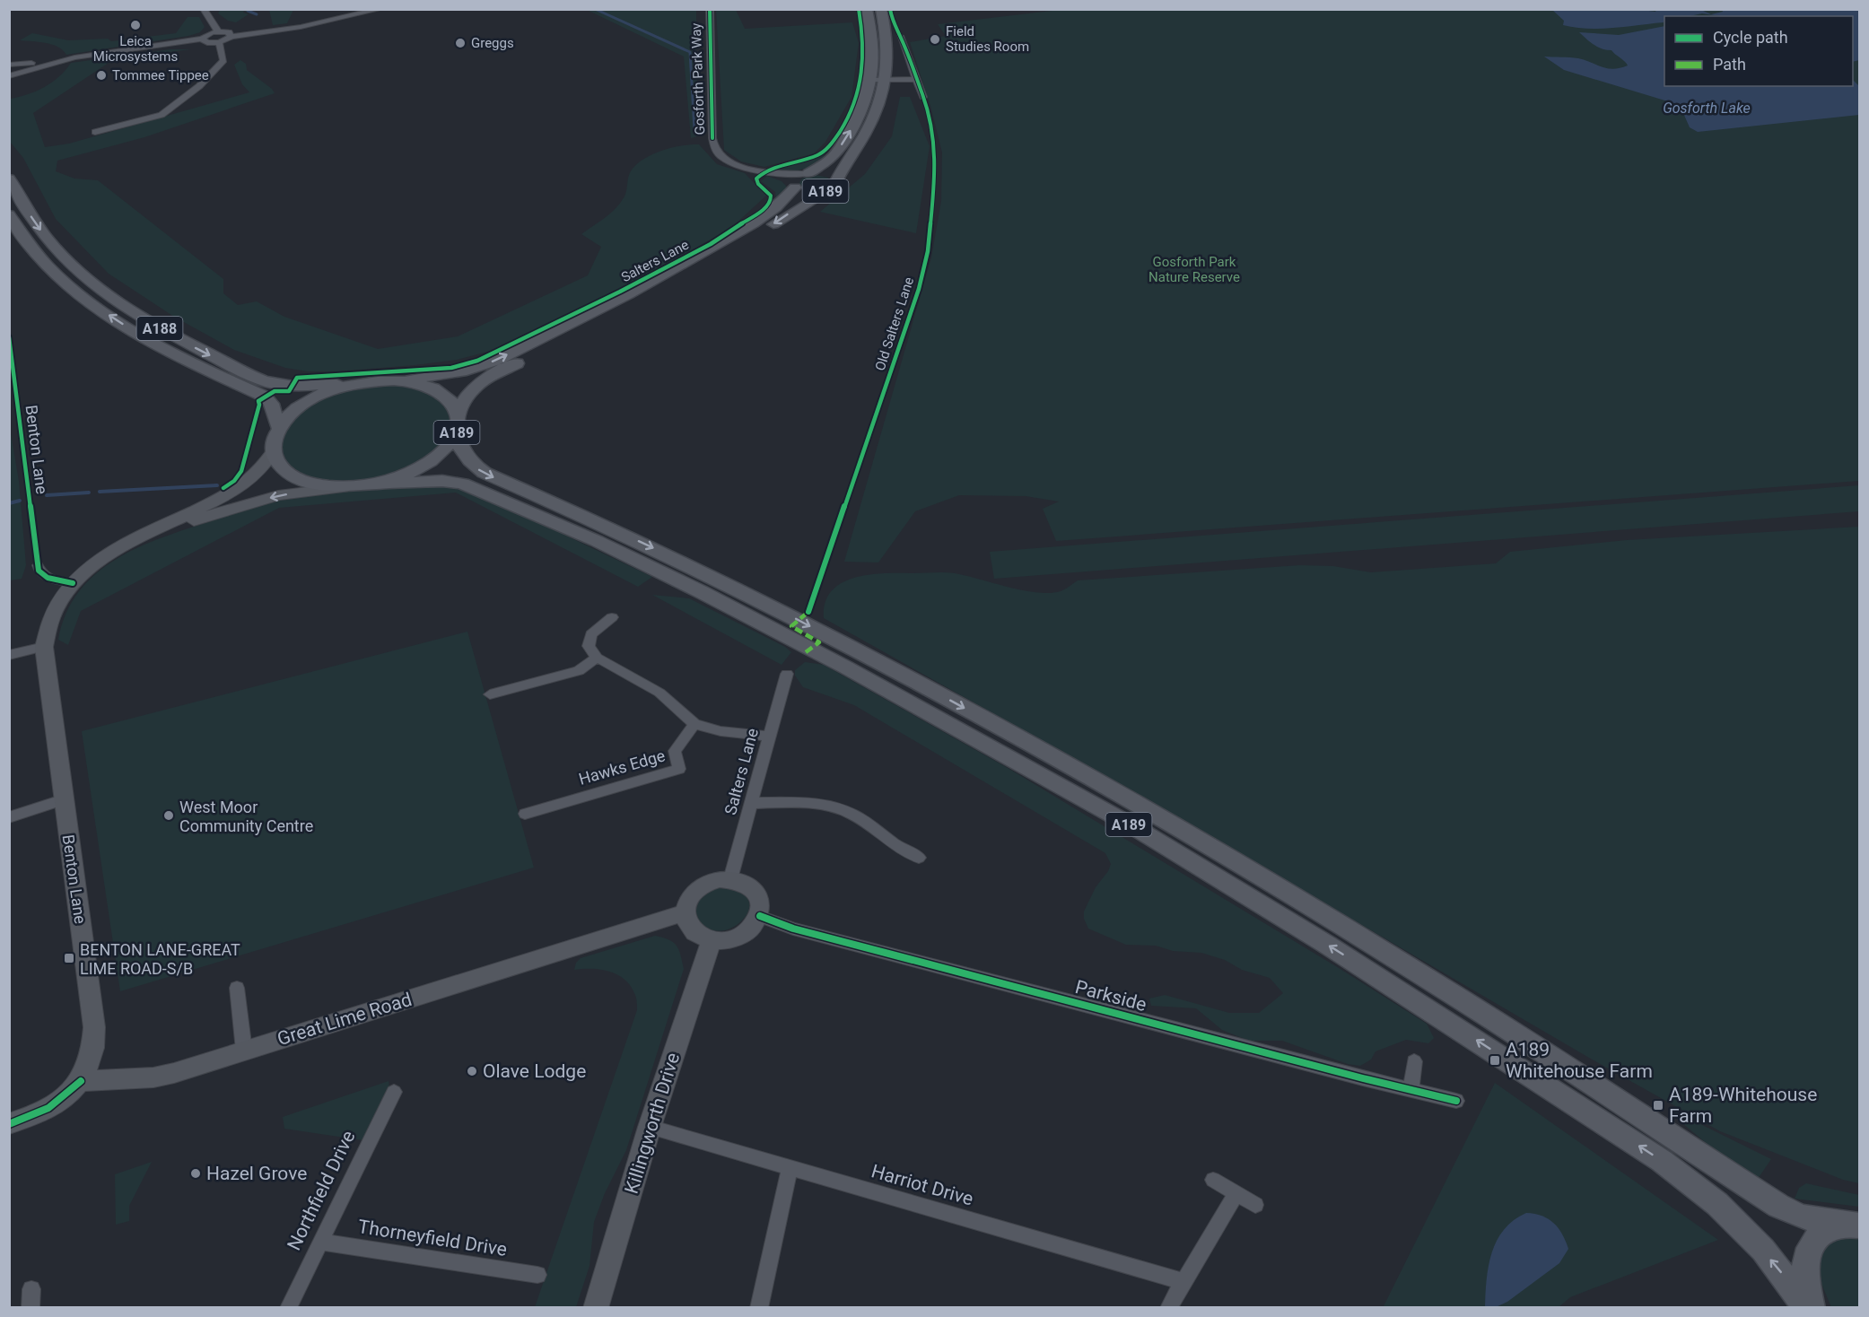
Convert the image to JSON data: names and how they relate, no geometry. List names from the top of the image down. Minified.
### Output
{"streets":{"main road":["A189","Salters Lane","A188","Benton Lane","Great Lime Road","Killingworth Drive"],"street":["Gosforth Park Way","Hawks Edge","Parkside","Harriot Drive","Northfield Drive","Thorneyfield Drive"],"cycle path":["Old Salters Lane"]},"crossings":[["Gosforth Park Way","A189"],["Gosforth Park Way","Salters Lane"],["A189","Salters Lane"],["A189","A188"],["A189","Benton Lane"],["Salters Lane","Parkside"],["Salters Lane","Great Lime Road"],["Salters Lane","Killingworth Drive"],["Benton Lane","Great Lime Road"],["Parkside","Great Lime Road"],["Parkside","Killingworth Drive"],["Great Lime Road","Killingworth Drive"],["Killingworth Drive","Harriot Drive"],["Northfield Drive","Thorneyfield Drive"]],"water":["Gosforth Lake"],"parks":["Gosforth Park Nature Reserve"],"places":{"other":["Leica Microsystems","Field Studies Room","Greggs","Tommee Tippee","West Moor Community Centre","Olave Lodge","Hazel Grove"],"transit":["BENTON LANE-GREAT LIME ROAD-S/B","A189 Whitehouse Farm","A189-Whitehouse Farm"]},"legend":["Cycle path","Path"]}
